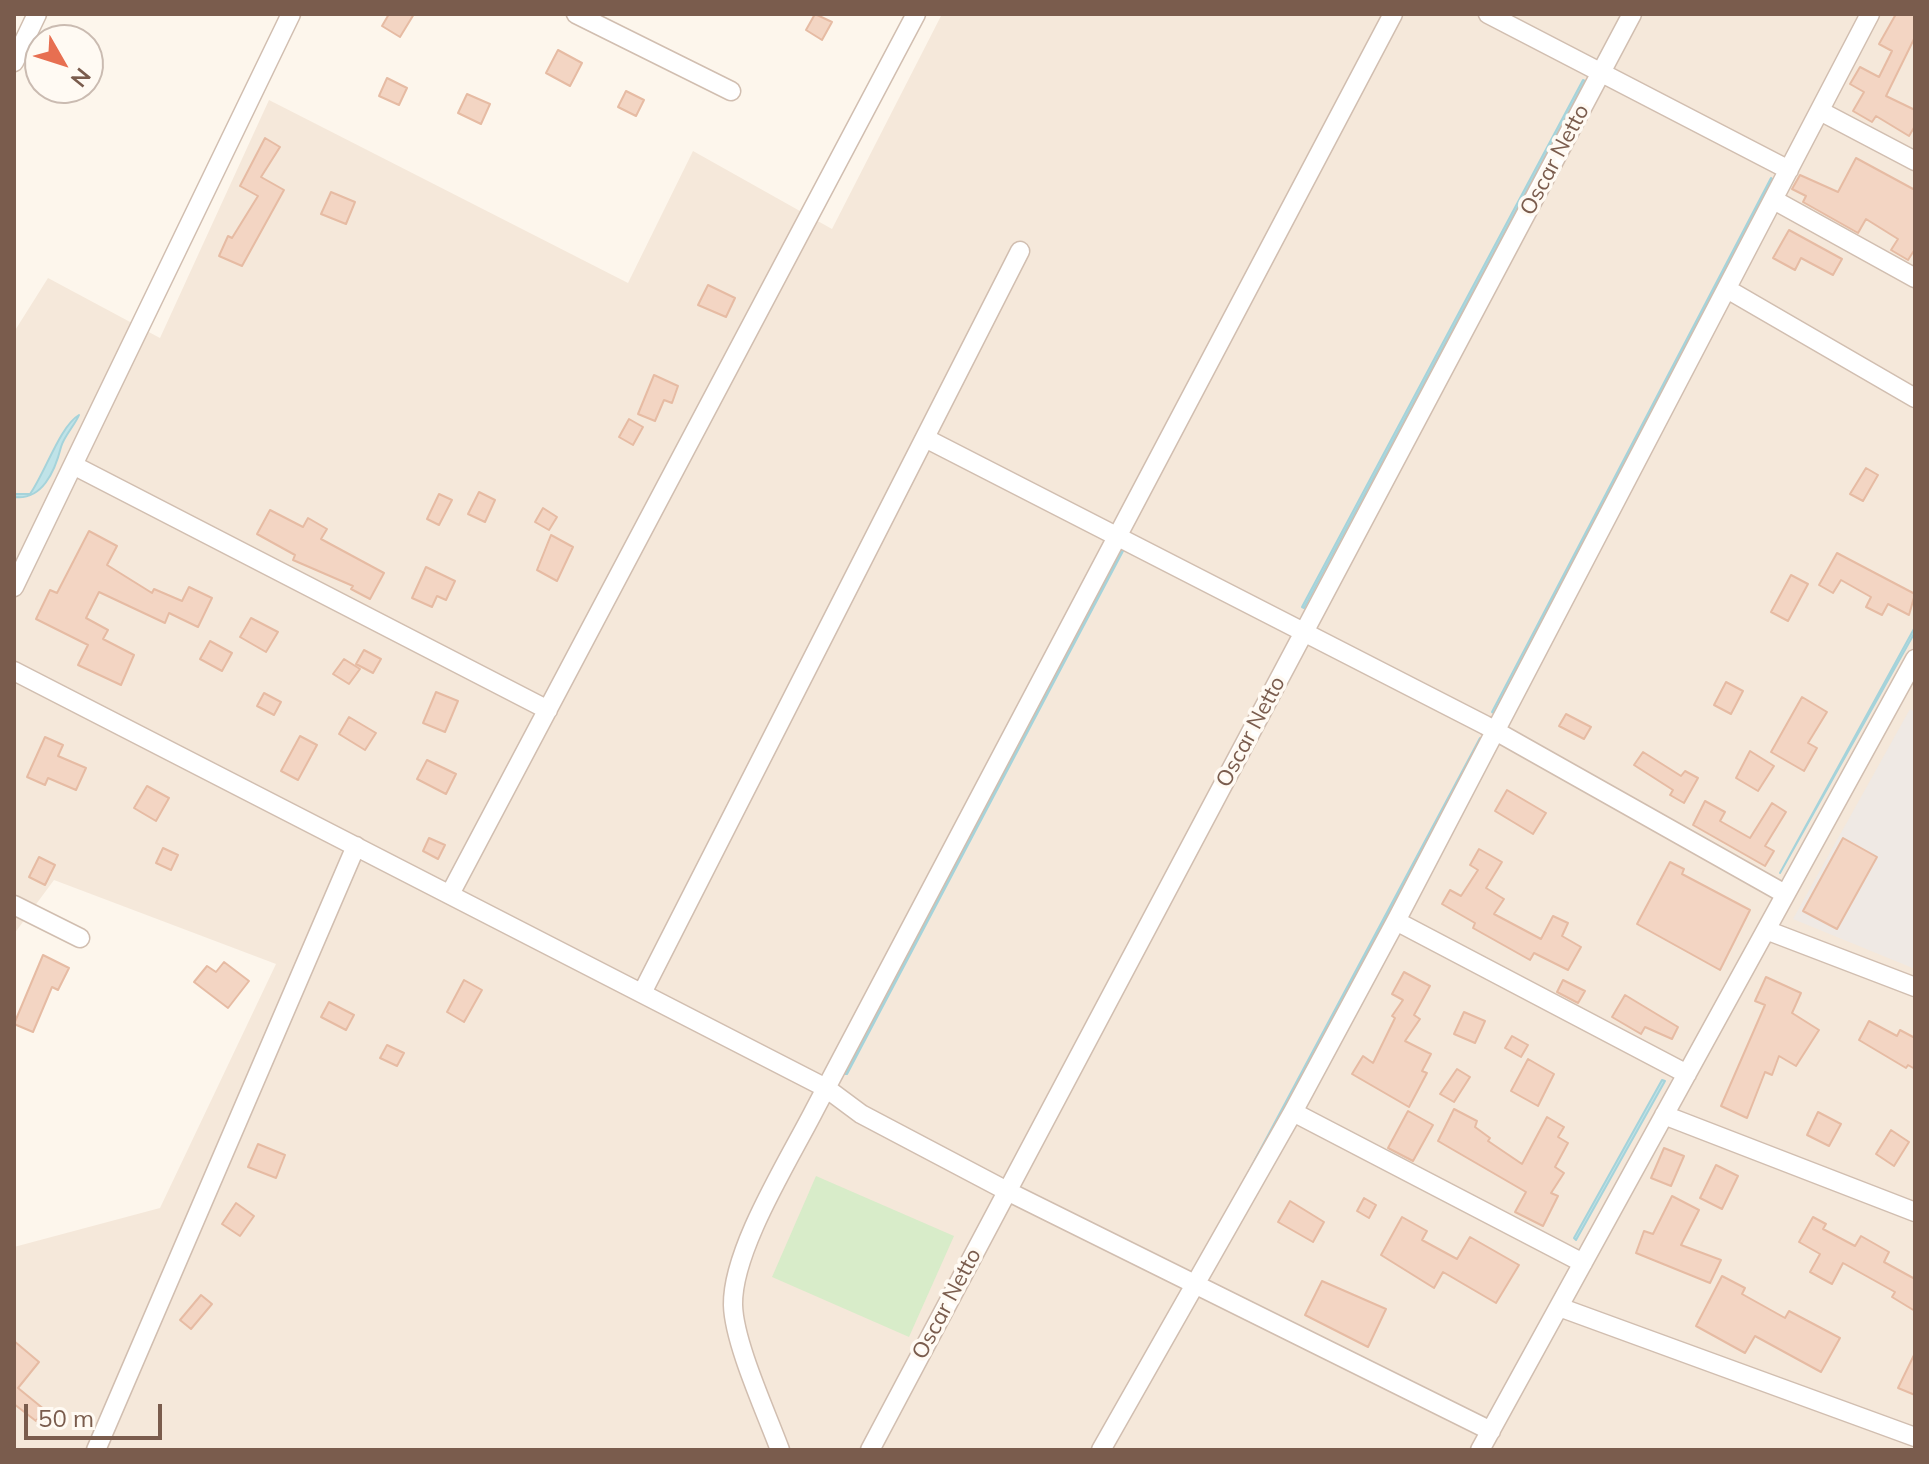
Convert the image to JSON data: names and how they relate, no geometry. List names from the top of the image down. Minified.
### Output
{"streets":{"street":["Oscar Netto"]},"scale_bar":"50 m","north":"bottom right"}
